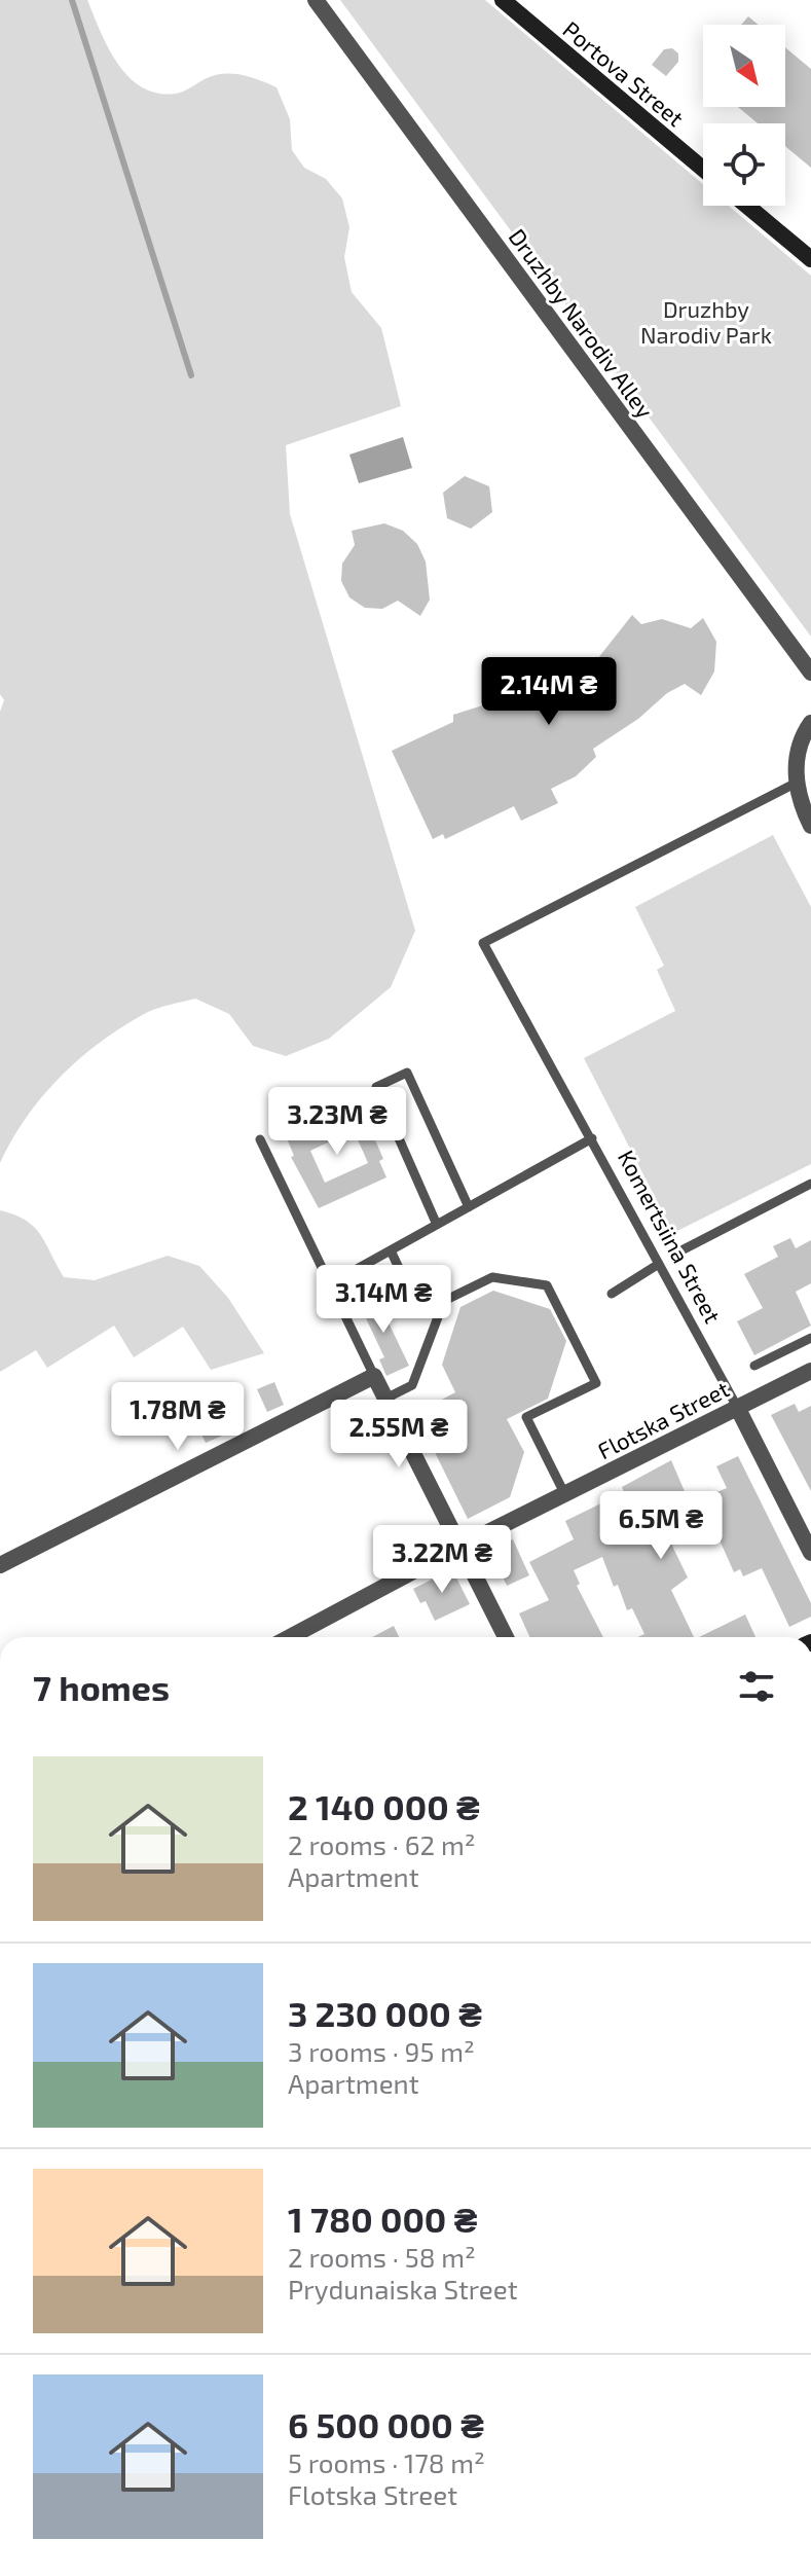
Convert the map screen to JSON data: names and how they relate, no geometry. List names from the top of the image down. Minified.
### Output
{"streets":{"street":["Portova Street","Druzhby Narodiv Alley","Komertsiina Street","Flotska Street"]},"crossings":[["Komertsiina Street","Flotska Street"]],"parks":["Druzhby Narodiv Park"],"north":"bottom right","page":{"price":["2.14M ₴","3.23M ₴","3.14M ₴","1.78M ₴","2.55M ₴","6.5M ₴","3.22M ₴"],"heading":"7 homes","list":[{"name":"2 140 000 ₴","note":"2 rooms · 62 m² · Apartment"},{"name":"3 230 000 ₴","note":"3 rooms · 95 m² · Apartment"},{"name":"1 780 000 ₴","note":"2 rooms · 58 m² · Prydunaiska Street"},{"name":"6 500 000 ₴","note":"5 rooms · 178 m² · Flotska Street"}]}}
